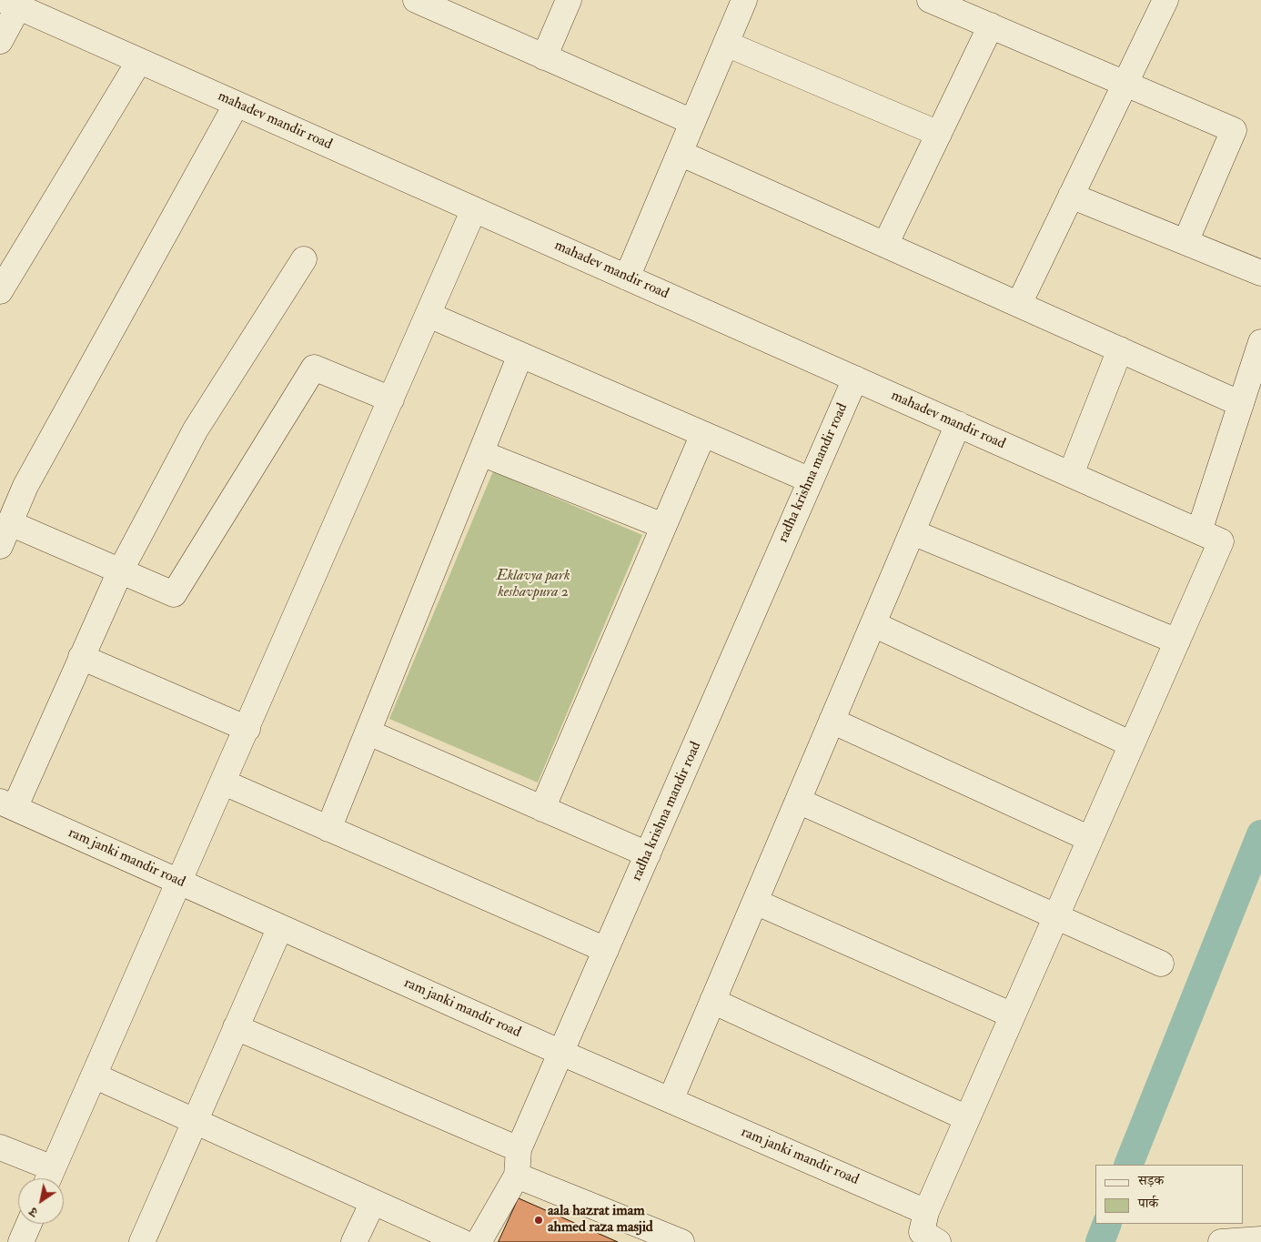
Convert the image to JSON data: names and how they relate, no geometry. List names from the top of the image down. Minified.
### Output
{"streets":{"street":["mahadev mandir road","radha krishna mandir road","ram janki mandir road"]},"crossings":[["mahadev mandir road","radha krishna mandir road"],["radha krishna mandir road","ram janki mandir road"]],"parks":["Eklavya park keshavpura 2"],"places":["aala hazrat imam ahmed raza masjid"],"legend":["सड़क","पार्क"],"north":"bottom left"}
